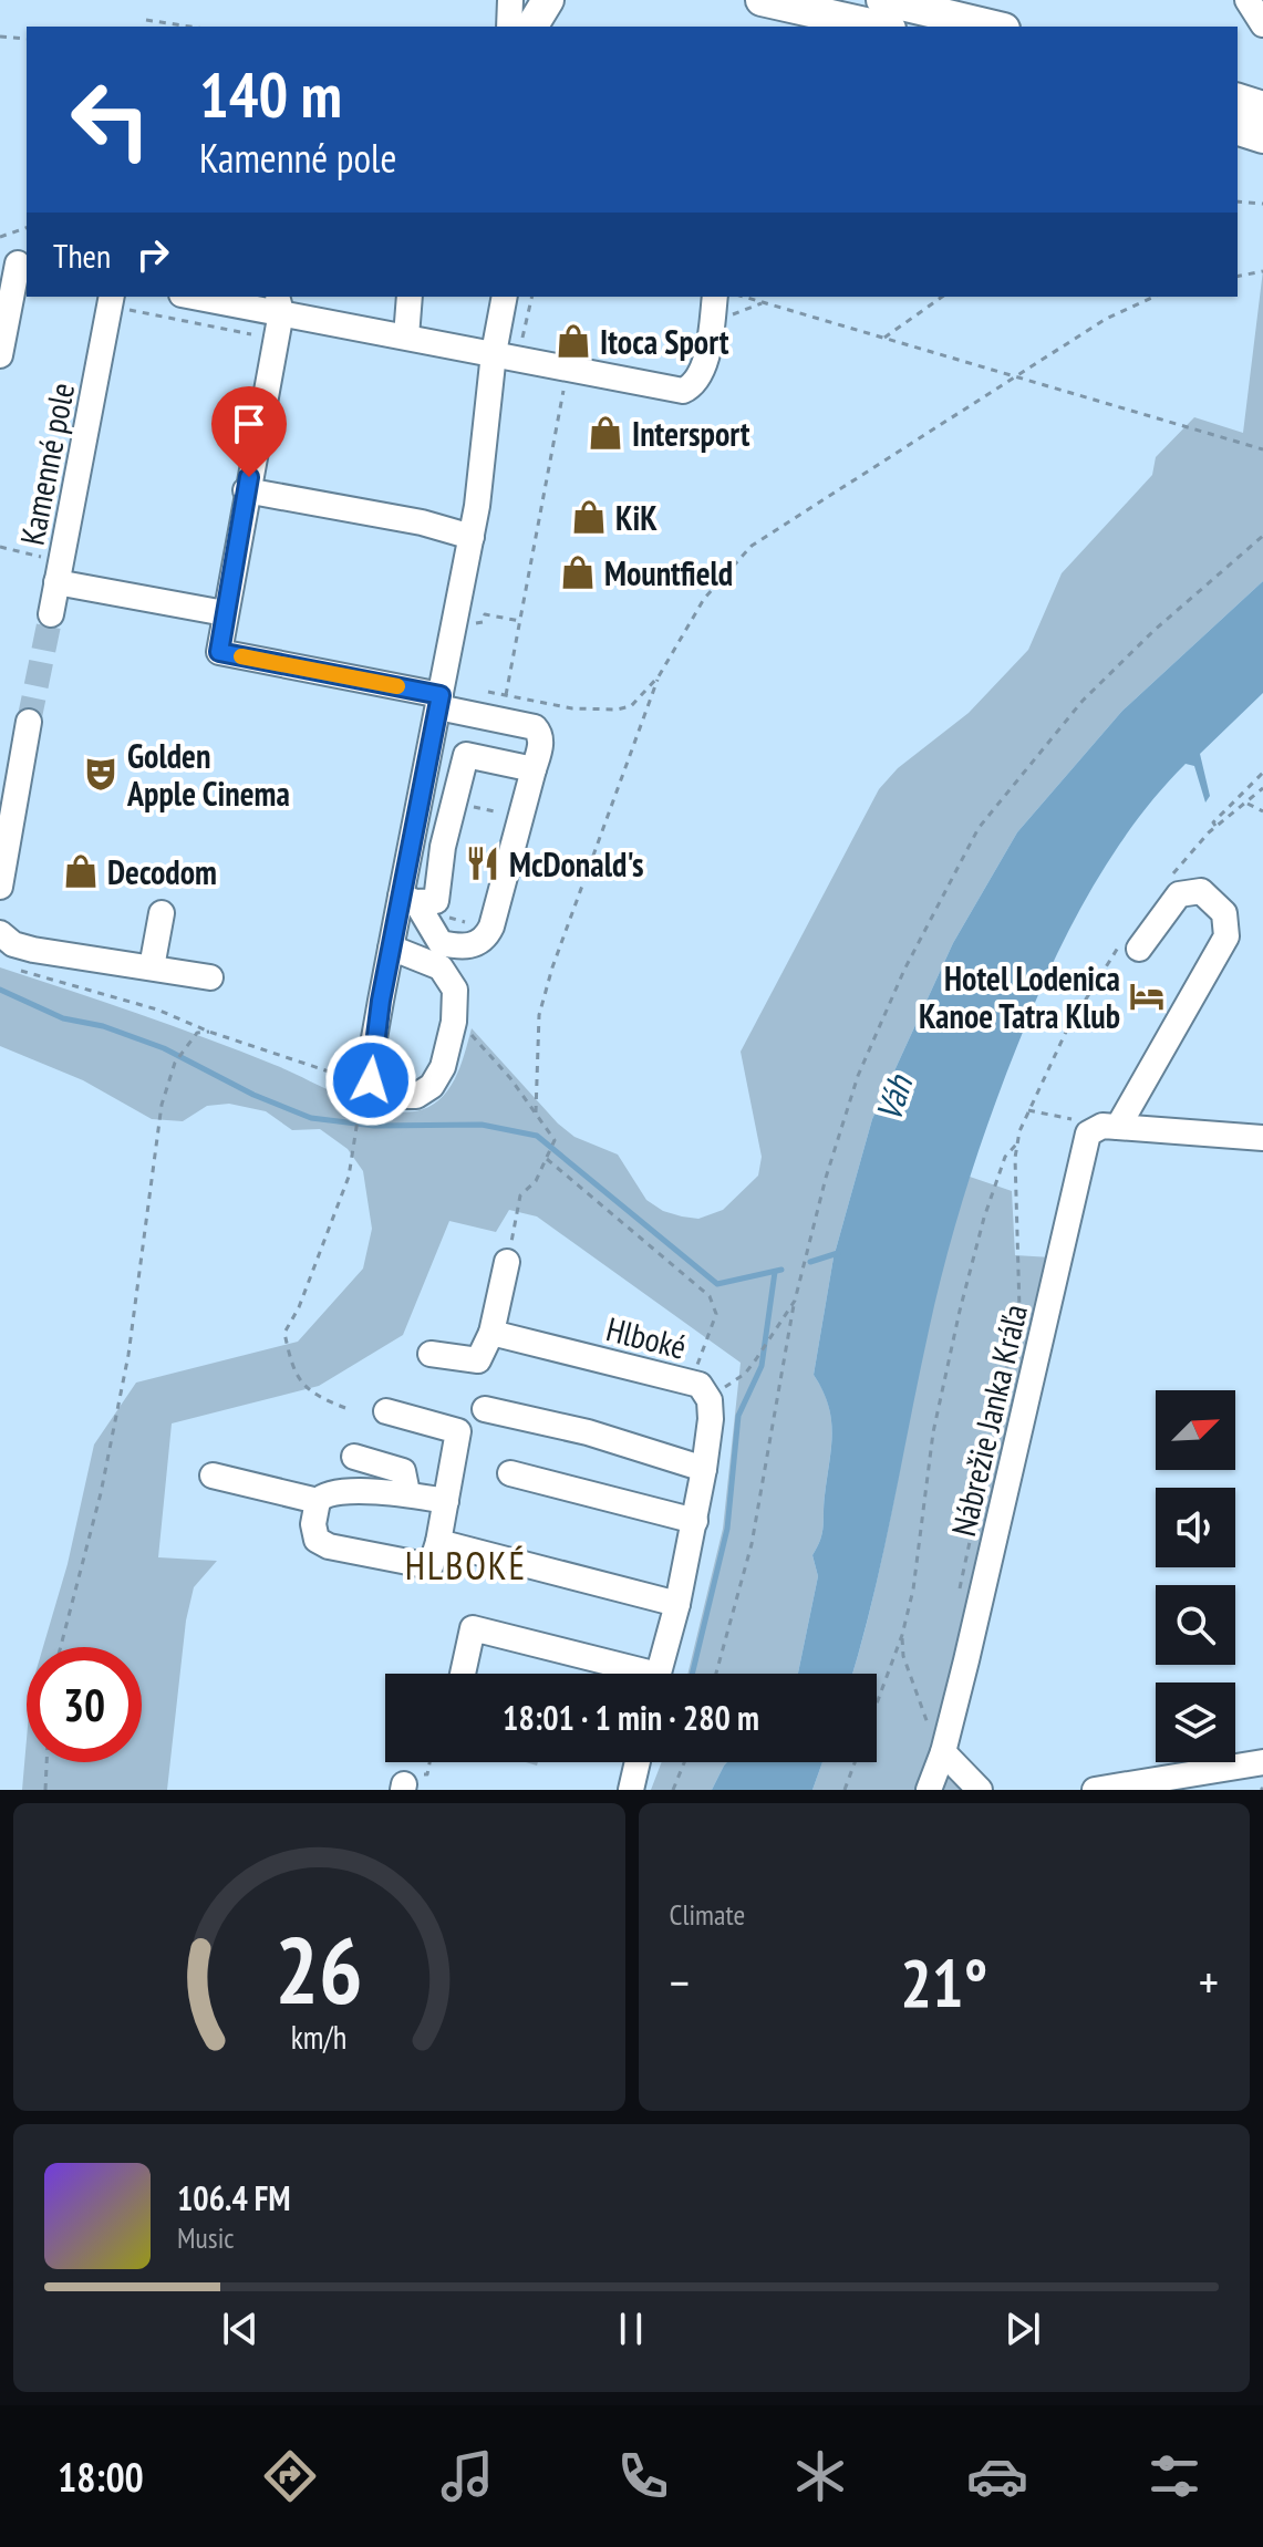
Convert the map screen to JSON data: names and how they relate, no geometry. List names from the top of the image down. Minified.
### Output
{"streets":{"street":["Kamenné pole","Hlboké","Nábrežie Janka Kráľa"]},"districts":["HLBOKÉ"],"water":["Váh"],"places":{"shop":["Itoca Sport","Intersport","KiK","Mountfield","Decodom"],"theatre":["Golden Apple Cinema"],"restaurant":["McDonald's"],"hotel":["Hotel Lodenica Kanoe Tatra Klub"]},"north":"top right","page":{"turn":["140 m","Kamenné pole"],"then":"Then","limit":"30","trip":"18:01 · 1 min · 280 m","tile":"Climate","heat":["−","21°","+"],"song":["106.4 FM","Music"],"tabs":"18:00","gauge":["26","km/h"]}}
